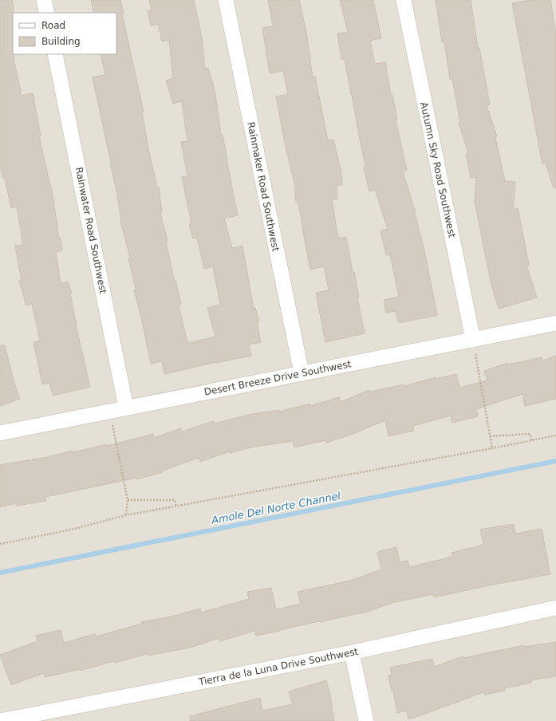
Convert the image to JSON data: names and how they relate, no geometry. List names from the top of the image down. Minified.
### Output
{"streets":{"street":["Autumn Sky Road Southwest","Rainmaker Road Southwest","Rainwater Road Southwest","Desert Breeze Drive Southwest","Tierra de la Luna Drive Southwest"]},"crossings":[["Autumn Sky Road Southwest","Desert Breeze Drive Southwest"],["Rainmaker Road Southwest","Desert Breeze Drive Southwest"],["Rainwater Road Southwest","Desert Breeze Drive Southwest"]],"water":["Amole Del Norte Channel"],"legend":["Road","Building"]}
